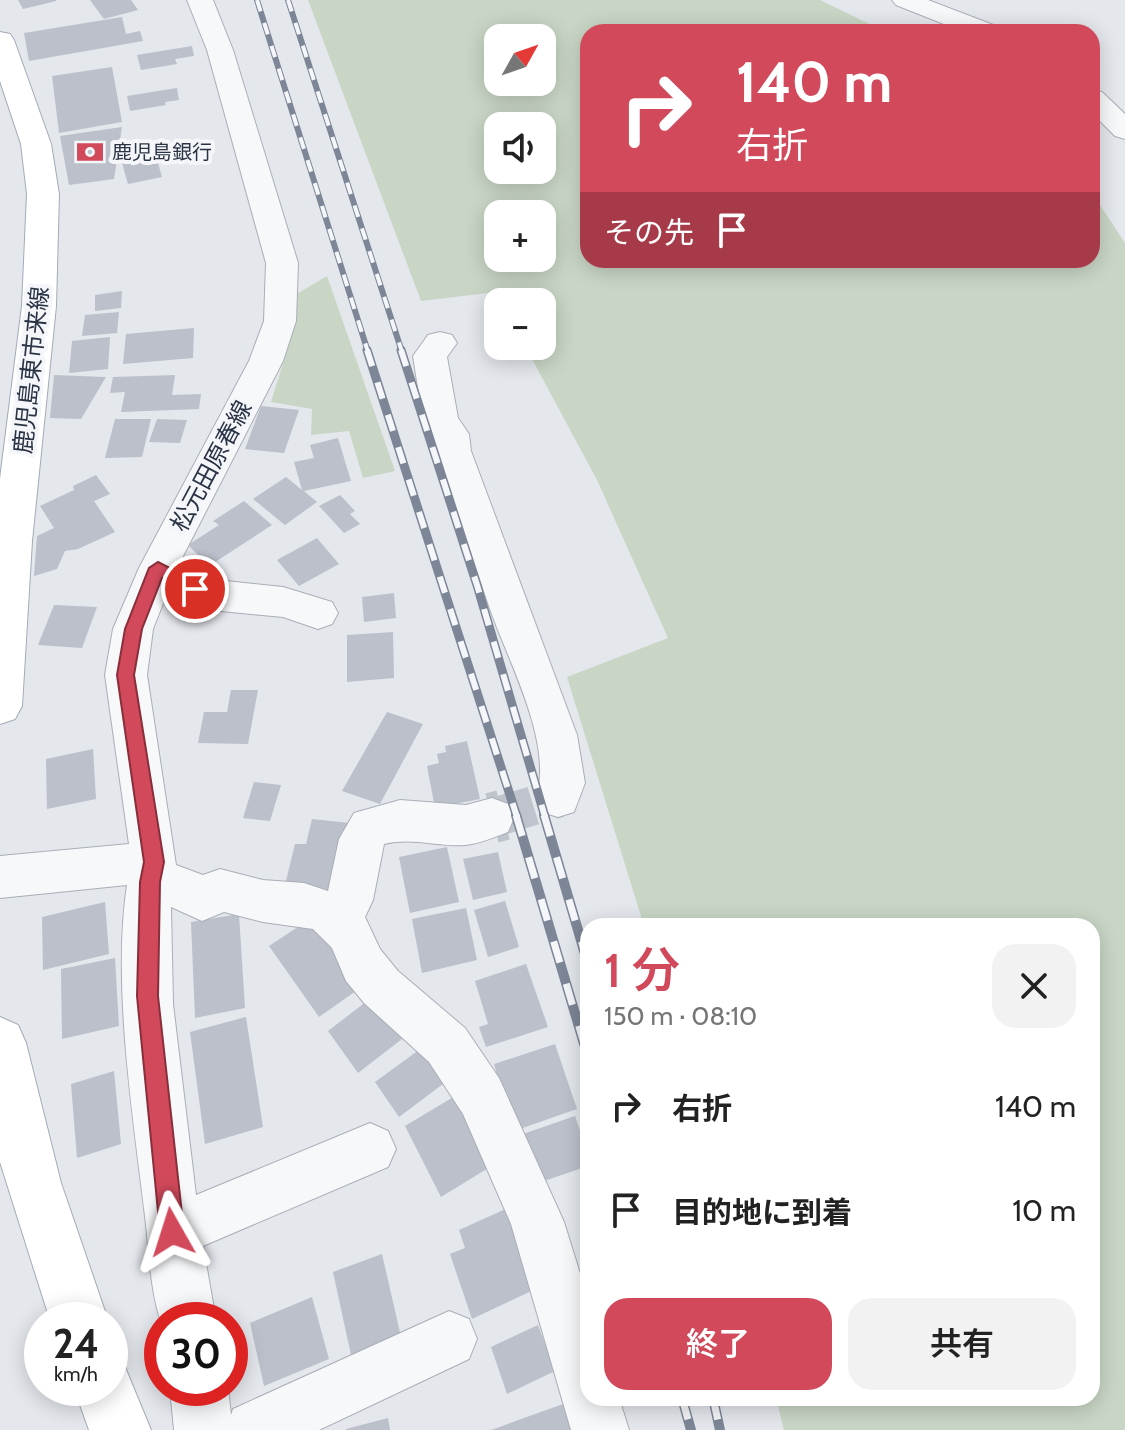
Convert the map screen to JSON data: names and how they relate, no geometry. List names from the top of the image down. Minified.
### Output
{"streets":{"main road":["鹿児島東市来線"],"street":["松元田原春線"]},"places":{"bank":["鹿児島銀行"]},"north":"top right","page":{"map_buttons":["+","−"],"turn":["140 m","右折"],"then":"その先","heading":["1 分","150 m · 08:10"],"list":[{"name":"右折","value":"140 m"},{"name":"目的地に到着","value":"10 m"}],"buttons":["終了","共有"],"speed":"24 km/h","limit":"30"}}
